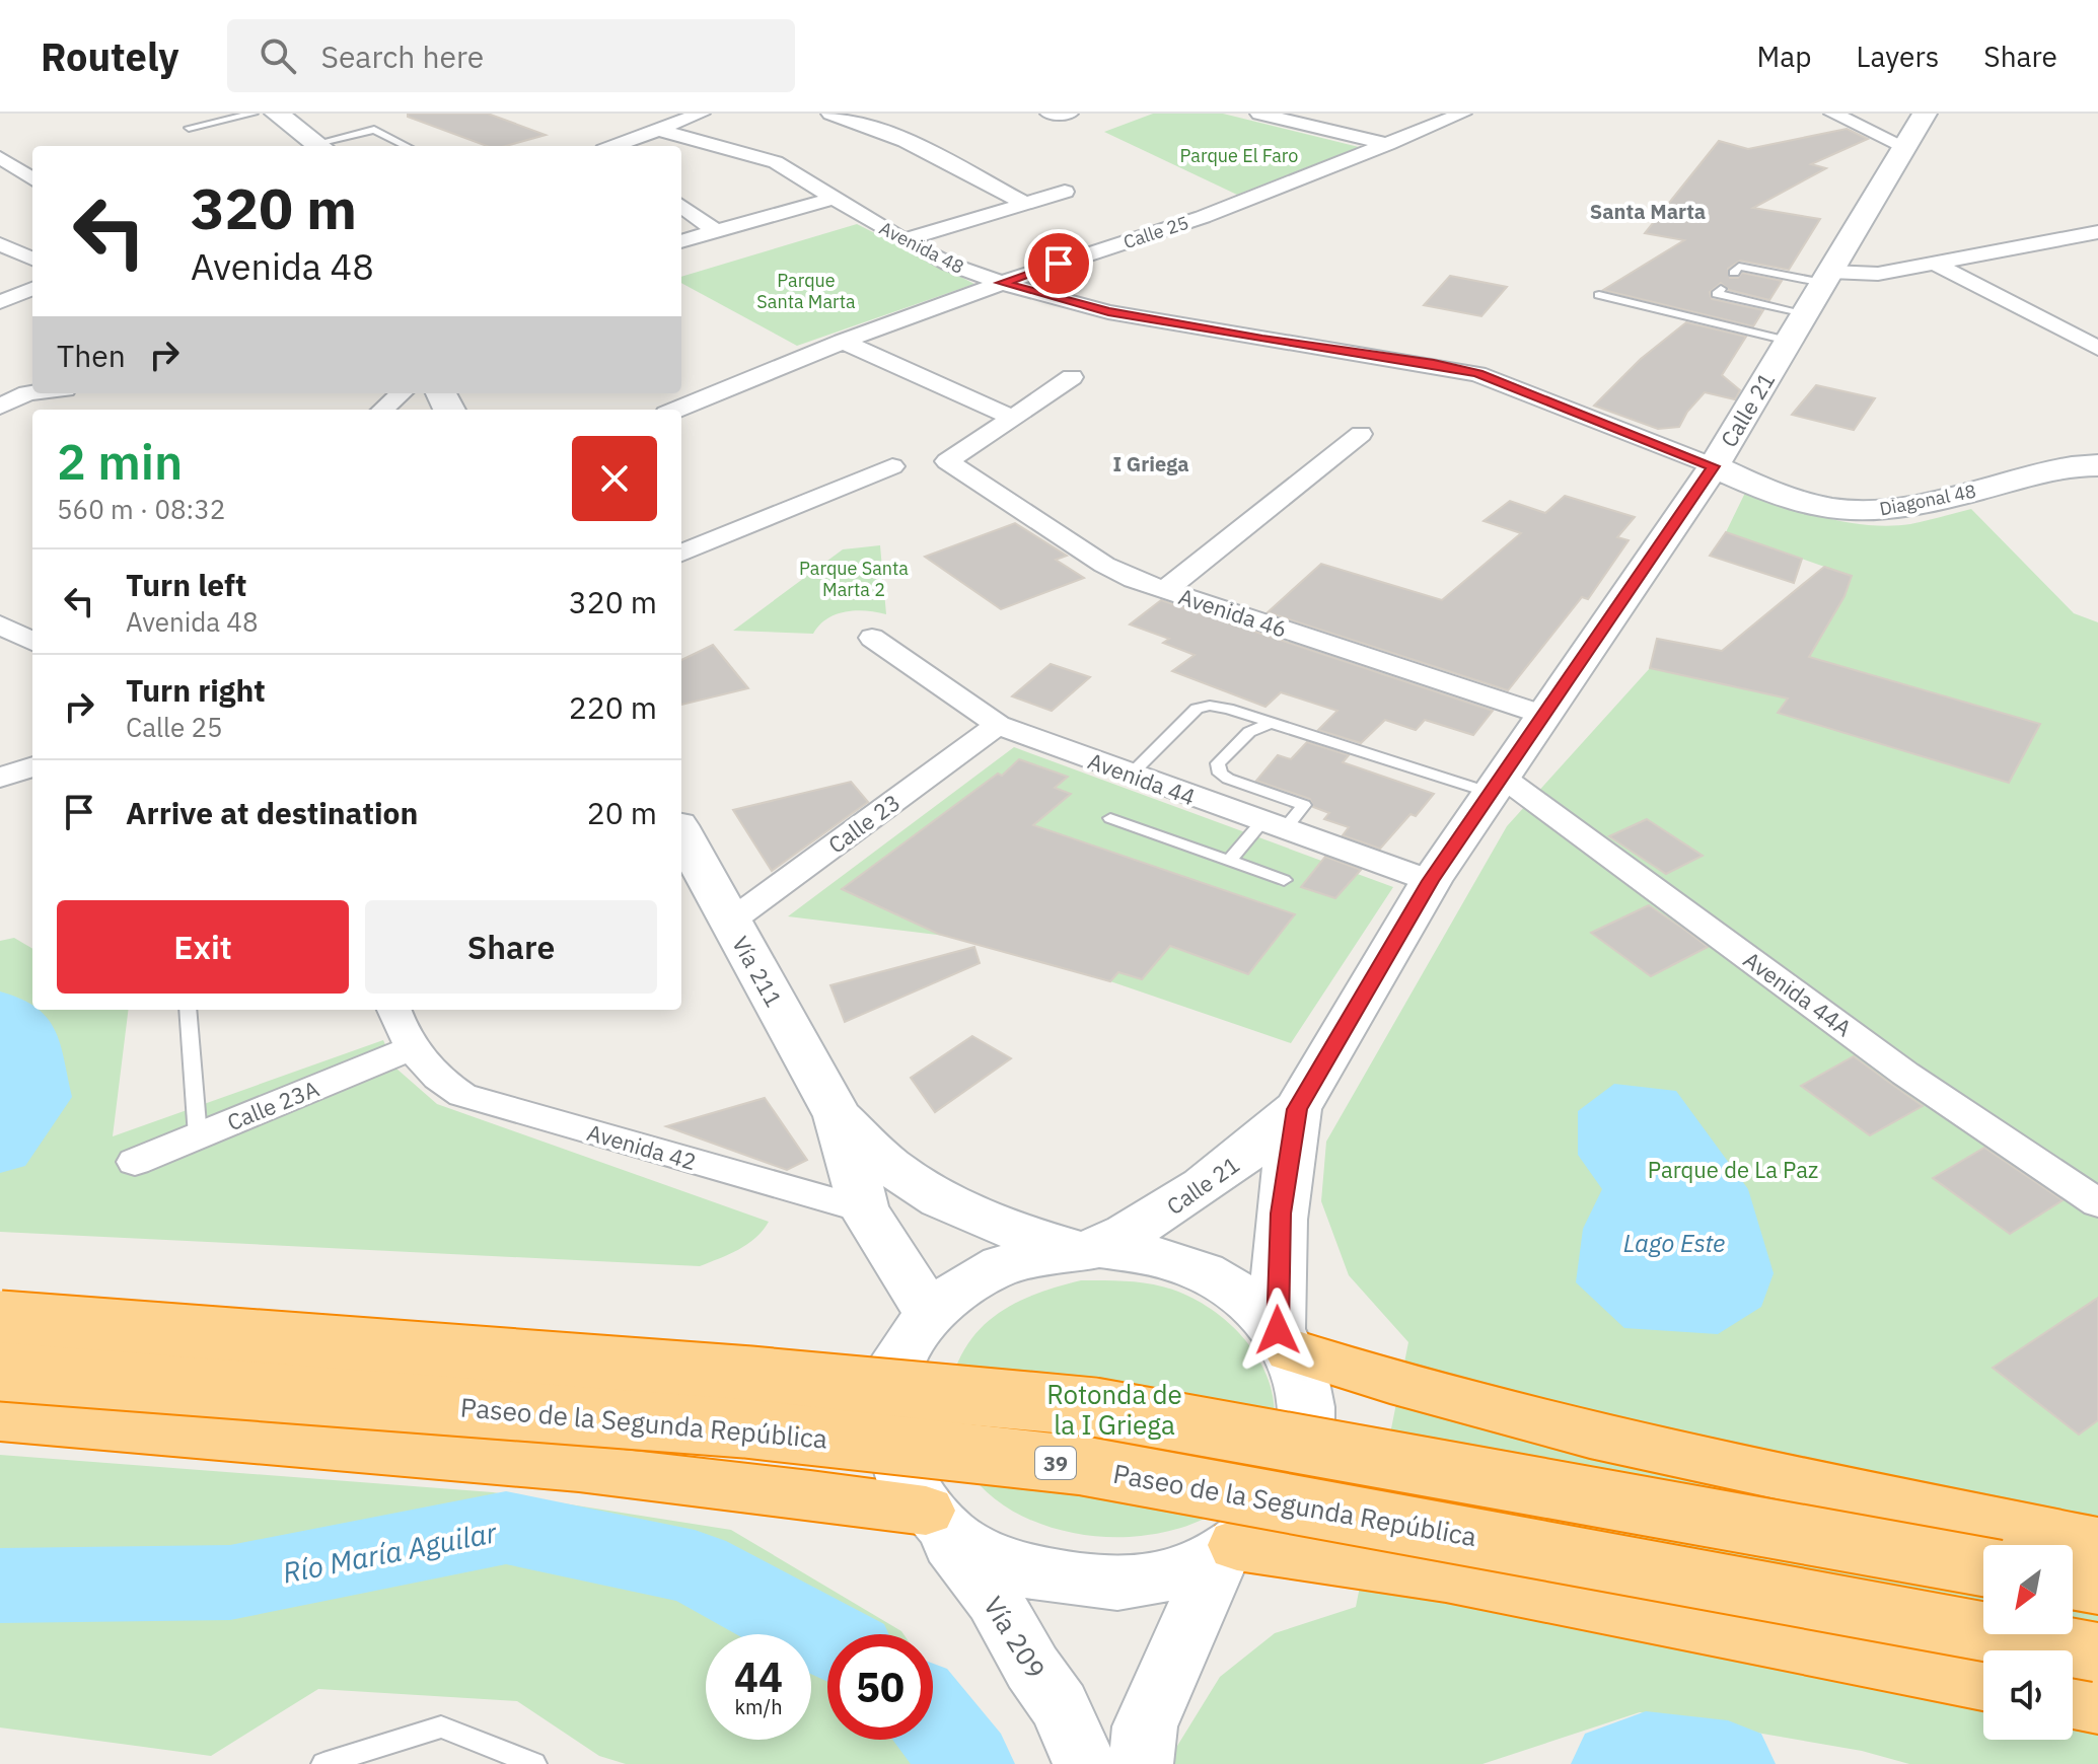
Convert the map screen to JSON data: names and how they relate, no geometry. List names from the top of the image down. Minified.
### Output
{"streets":{"highway":["Paseo de la Segunda República","39"],"main road":["Calle 21","Diagonal 48","Vía 211","Vía 209"],"street":["Calle 25","Avenida 48","Avenida 46","Avenida 44","Calle 23","Avenida 44A","Calle 23A","Avenida 42"]},"crossings":[["Calle 25","Avenida 48"],["Avenida 48","Calle 21"],["Avenida 48","Diagonal 48"],["Calle 21","Diagonal 48"],["Calle 21","Avenida 46"],["Calle 21","Avenida 44"],["Calle 21","Vía 211"],["Calle 21","Avenida 44A"],["Avenida 44","Calle 23"],["Calle 23","Vía 211"],["Vía 211","Avenida 42"],["Calle 23A","Avenida 42"]],"districts":["Santa Marta","I Griega"],"water":["Lago Este","Río María Aguilar"],"parks":["Parque El Faro","Parque Santa Marta","Parque Santa Marta 2","Parque de La Paz","Rotonda de la I Griega"],"north":"bottom left","page":{"header":"Routely","search":"Search here","nav":["Map","Layers","Share"],"turn":["320 m","Avenida 48"],"then":"Then","heading":["2 min","560 m · 08:32"],"list":[{"name":"Turn left","note":"Avenida 48","value":"320 m"},{"name":"Turn right","note":"Calle 25","value":"220 m"},{"name":"Arrive at destination","value":"20 m"}],"buttons":["Exit","Share"],"speed":"44 km/h","limit":"50"}}
